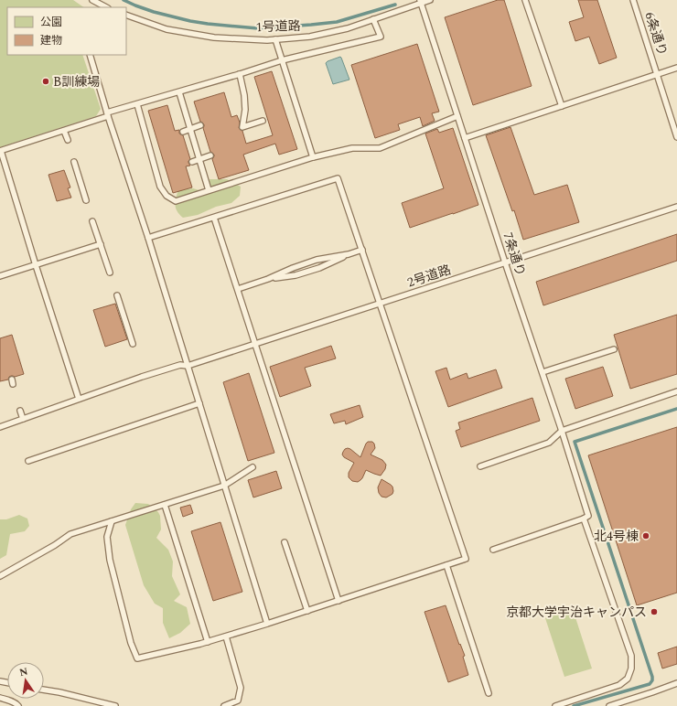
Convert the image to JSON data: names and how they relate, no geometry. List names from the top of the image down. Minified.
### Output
{"streets":{"lane":["1号道路","6条通り","7条通り","2号道路"]},"crossings":[["1号道路","7条通り"],["7条通り","2号道路"]],"places":["B訓練場","北4号棟","京都大学宇治キャンパス"],"legend":["公園","建物"],"north":"top"}
